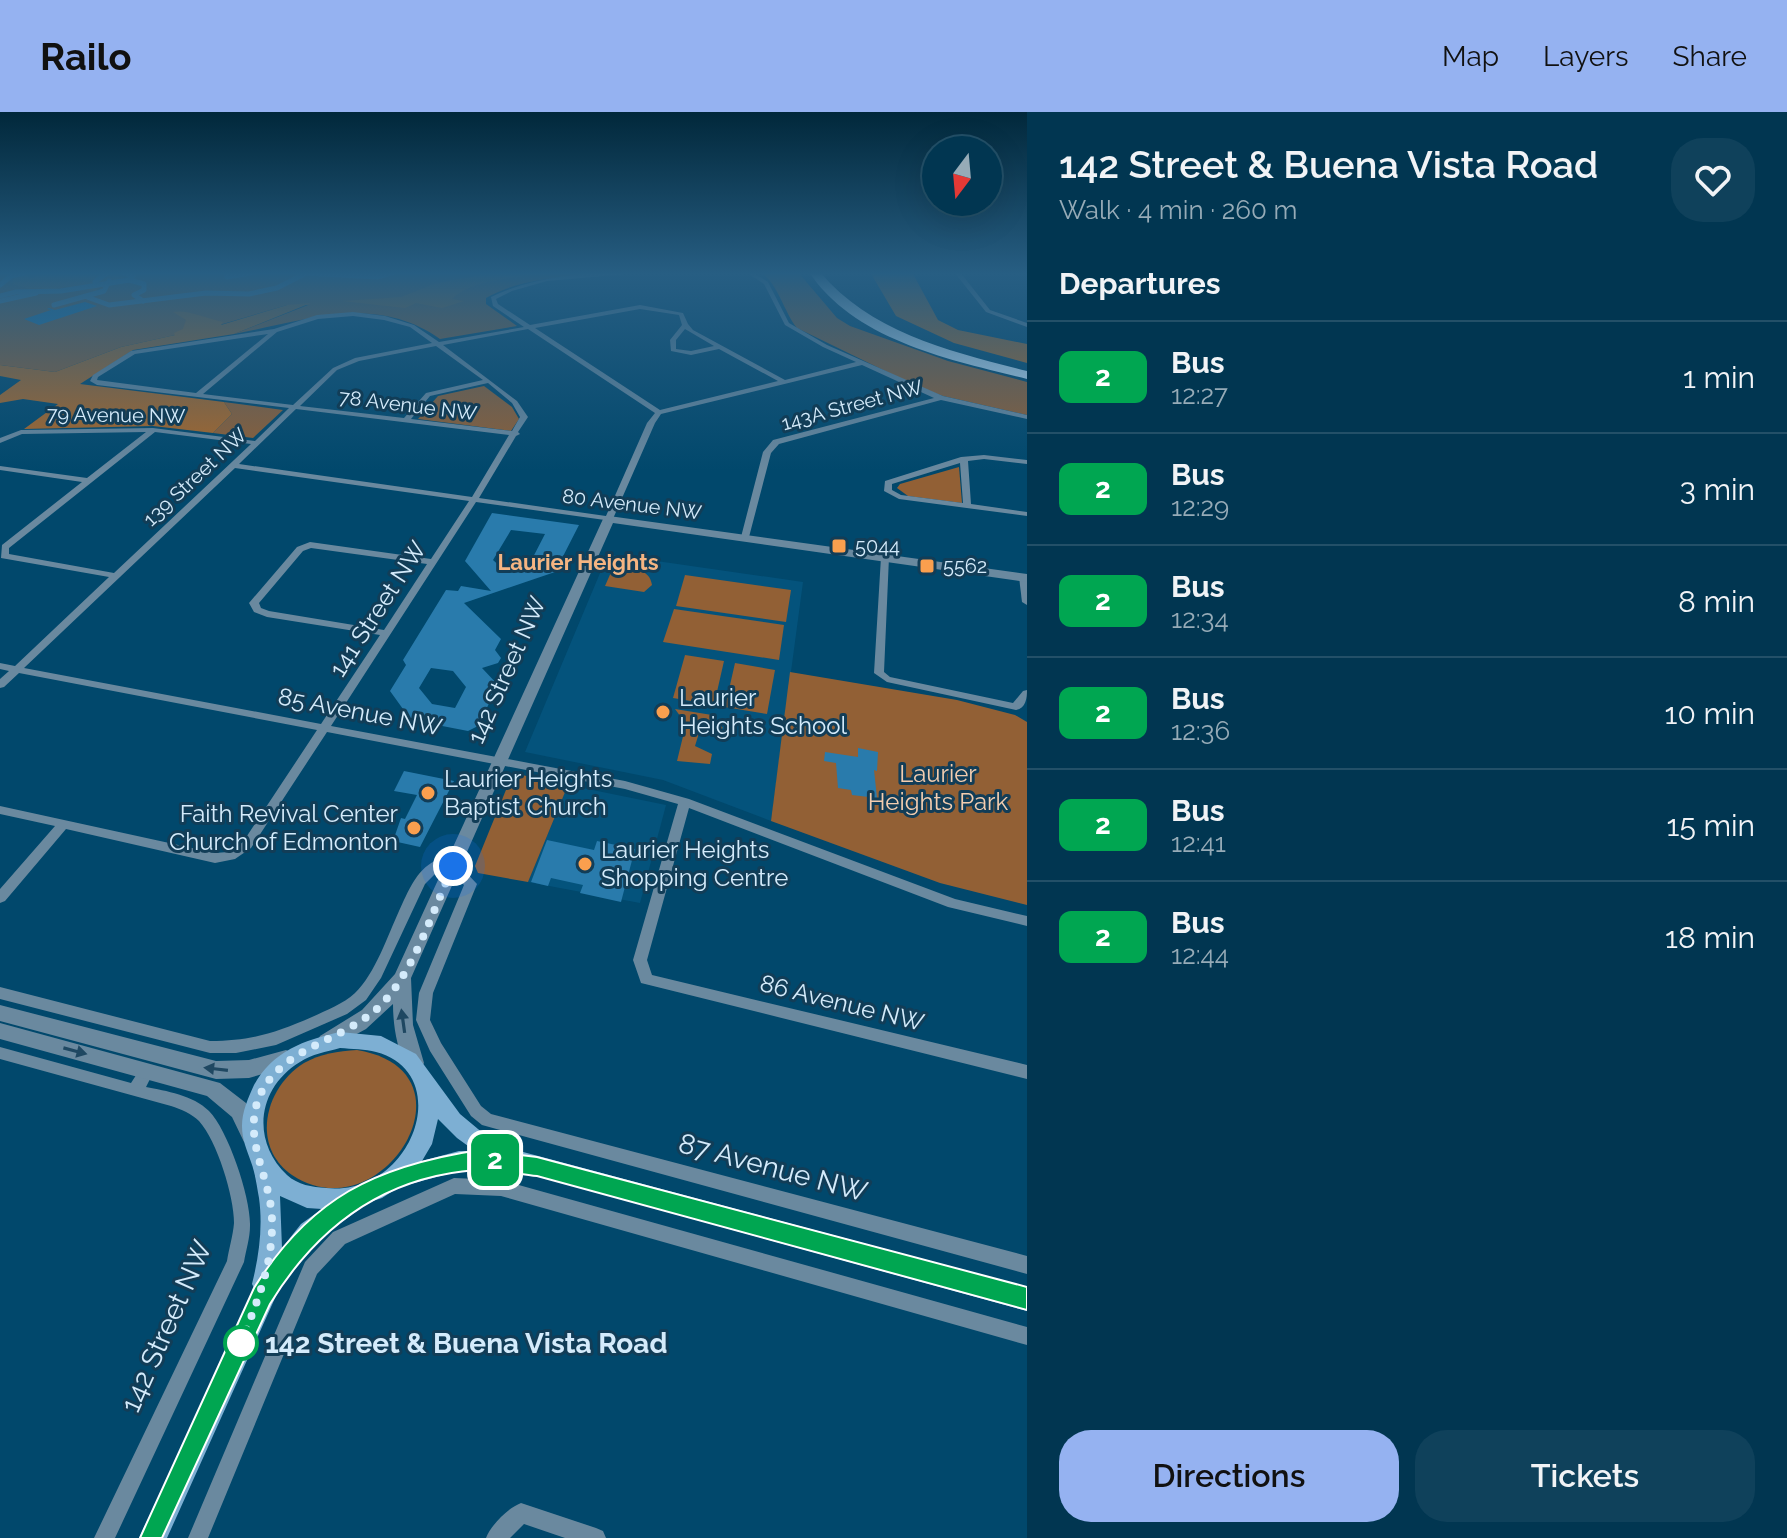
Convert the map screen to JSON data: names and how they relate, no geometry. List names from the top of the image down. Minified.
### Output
{"streets":{"street":["78 Avenue NW","143A Street NW","79 Avenue NW","139 Street NW","80 Avenue NW","141 Street NW","142 Street NW","85 Avenue NW","86 Avenue NW","87 Avenue NW"]},"crossings":[["78 Avenue NW","139 Street NW"],["78 Avenue NW","141 Street NW"],["143A Street NW","80 Avenue NW"],["79 Avenue NW","139 Street NW"],["139 Street NW","80 Avenue NW"],["139 Street NW","85 Avenue NW"],["80 Avenue NW","141 Street NW"],["80 Avenue NW","142 Street NW"],["141 Street NW","85 Avenue NW"],["142 Street NW","85 Avenue NW"],["142 Street NW","87 Avenue NW"],["85 Avenue NW","86 Avenue NW"]],"districts":["Laurier Heights"],"parks":["Laurier Heights Park"],"places":{"transit":["5044","5562"],"other":["Laurier Heights School","Laurier Heights Baptist Church","Faith Revival Center Church of Edmonton","Laurier Heights Shopping Centre","142 Street & Buena Vista Road"]},"lines":["bus line 2"],"north":"bottom","page":{"header":"Railo","nav":["Map","Layers","Share"],"on_map":"2","heading":[["142 Street & Buena Vista Road","Walk · 4 min · 260 m"],"Departures"],"list":[{"mark":"2","name":"Bus","note":"12:27","value":"1 min"},{"mark":"2","name":"Bus","note":"12:29","value":"3 min"},{"mark":"2","name":"Bus","note":"12:34","value":"8 min"},{"mark":"2","name":"Bus","note":"12:36","value":"10 min"},{"mark":"2","name":"Bus","note":"12:41","value":"15 min"},{"mark":"2","name":"Bus","note":"12:44","value":"18 min"}],"buttons":["Directions","Tickets"]}}
